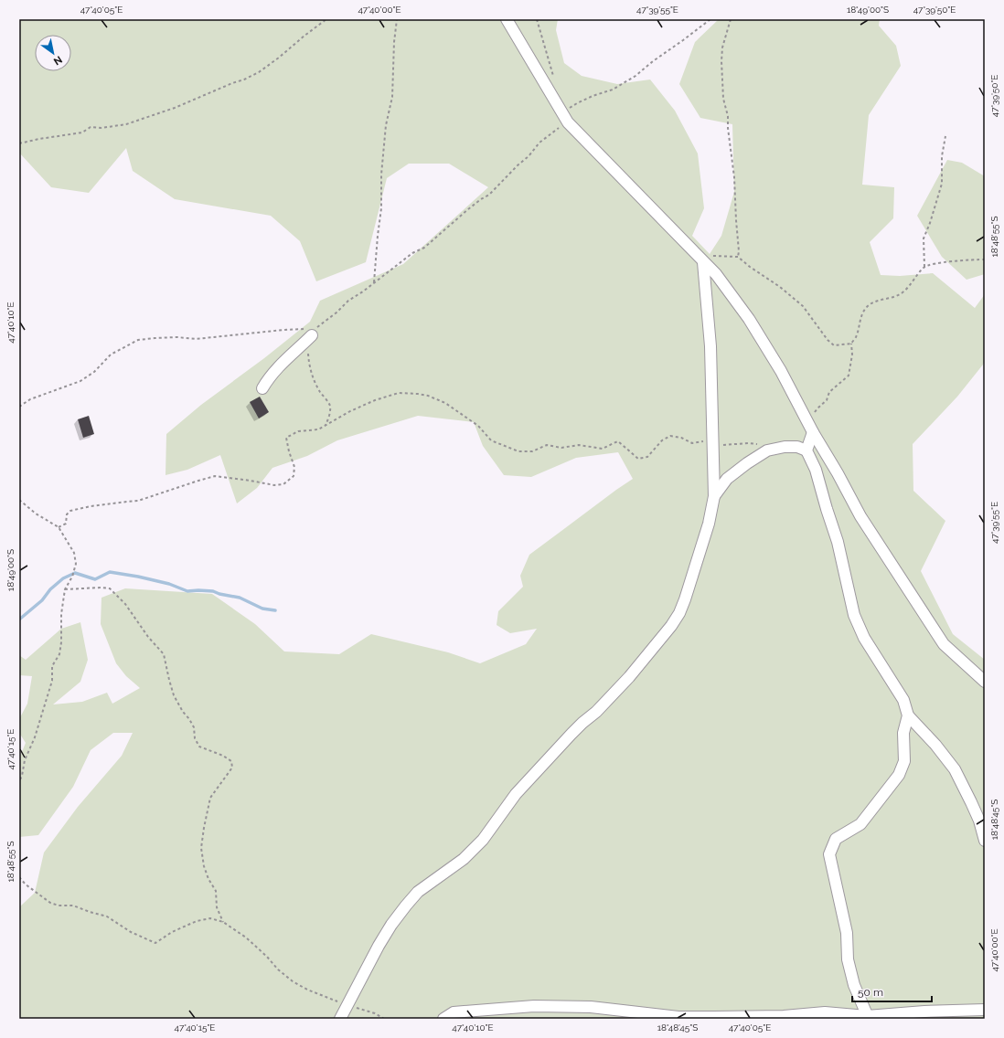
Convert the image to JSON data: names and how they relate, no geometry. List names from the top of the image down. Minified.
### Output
{"scale_bar":"50 m","north":"bottom right","coordinates":["47°40'05\"E","47°40'00\"E","47°39'55\"E","18°49'00\"S","47°39'50\"E","18°48'55\"S","47°40'10\"E","47°40'15\"E","18°48'45\"S"]}
